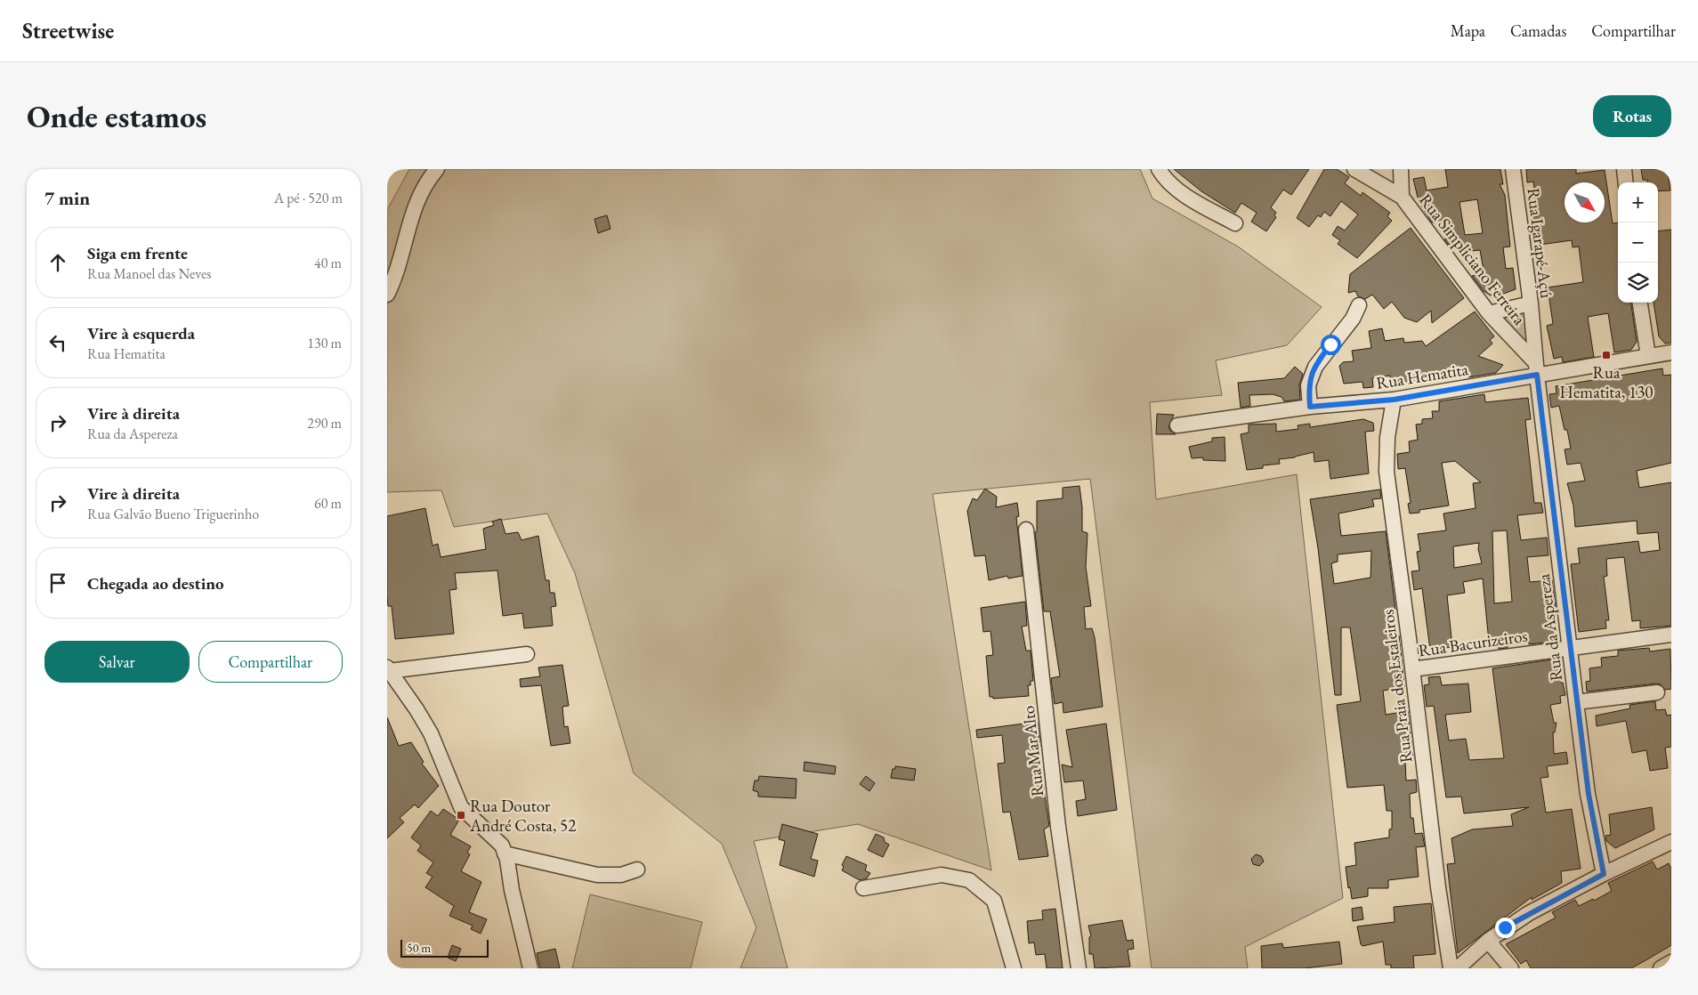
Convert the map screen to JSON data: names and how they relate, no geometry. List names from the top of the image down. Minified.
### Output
{"streets":{"street":["Rua Igarapé-Açú","Rua Simpliciano Ferreira","Rua Hematita","Rua da Aspereza","Rua Bacurizeiros","Rua Praia dos Estaleiros","Rua Mar Alto"]},"crossings":[["Rua Igarapé-Açú","Rua Simpliciano Ferreira"],["Rua Igarapé-Açú","Rua Hematita"],["Rua Igarapé-Açú","Rua da Aspereza"],["Rua Simpliciano Ferreira","Rua Hematita"],["Rua Simpliciano Ferreira","Rua da Aspereza"],["Rua Hematita","Rua da Aspereza"],["Rua Hematita","Rua Praia dos Estaleiros"],["Rua da Aspereza","Rua Bacurizeiros"],["Rua Bacurizeiros","Rua Praia dos Estaleiros"]],"places":{"transit":["Rua Hematita, 130","Rua Doutor André Costa, 52"]},"scale_bar":"50 m","north":"bottom right","page":{"header":"Streetwise","nav":["Mapa","Camadas","Compartilhar"],"buttons":["Rotas",["Salvar","Compartilhar"]],"title":"Onde estamos","heading":["7 min","A pé · 520 m"],"map_buttons":["+","−"],"list":[["Siga em frente","Rua Manoel das Neves","40 m"],["Vire à esquerda","Rua Hematita","130 m"],["Vire à direita","Rua da Aspereza","290 m"],["Vire à direita","Rua Galvão Bueno Triguerinho","60 m"],"Chegada ao destino"],"scale":"50 m"}}
